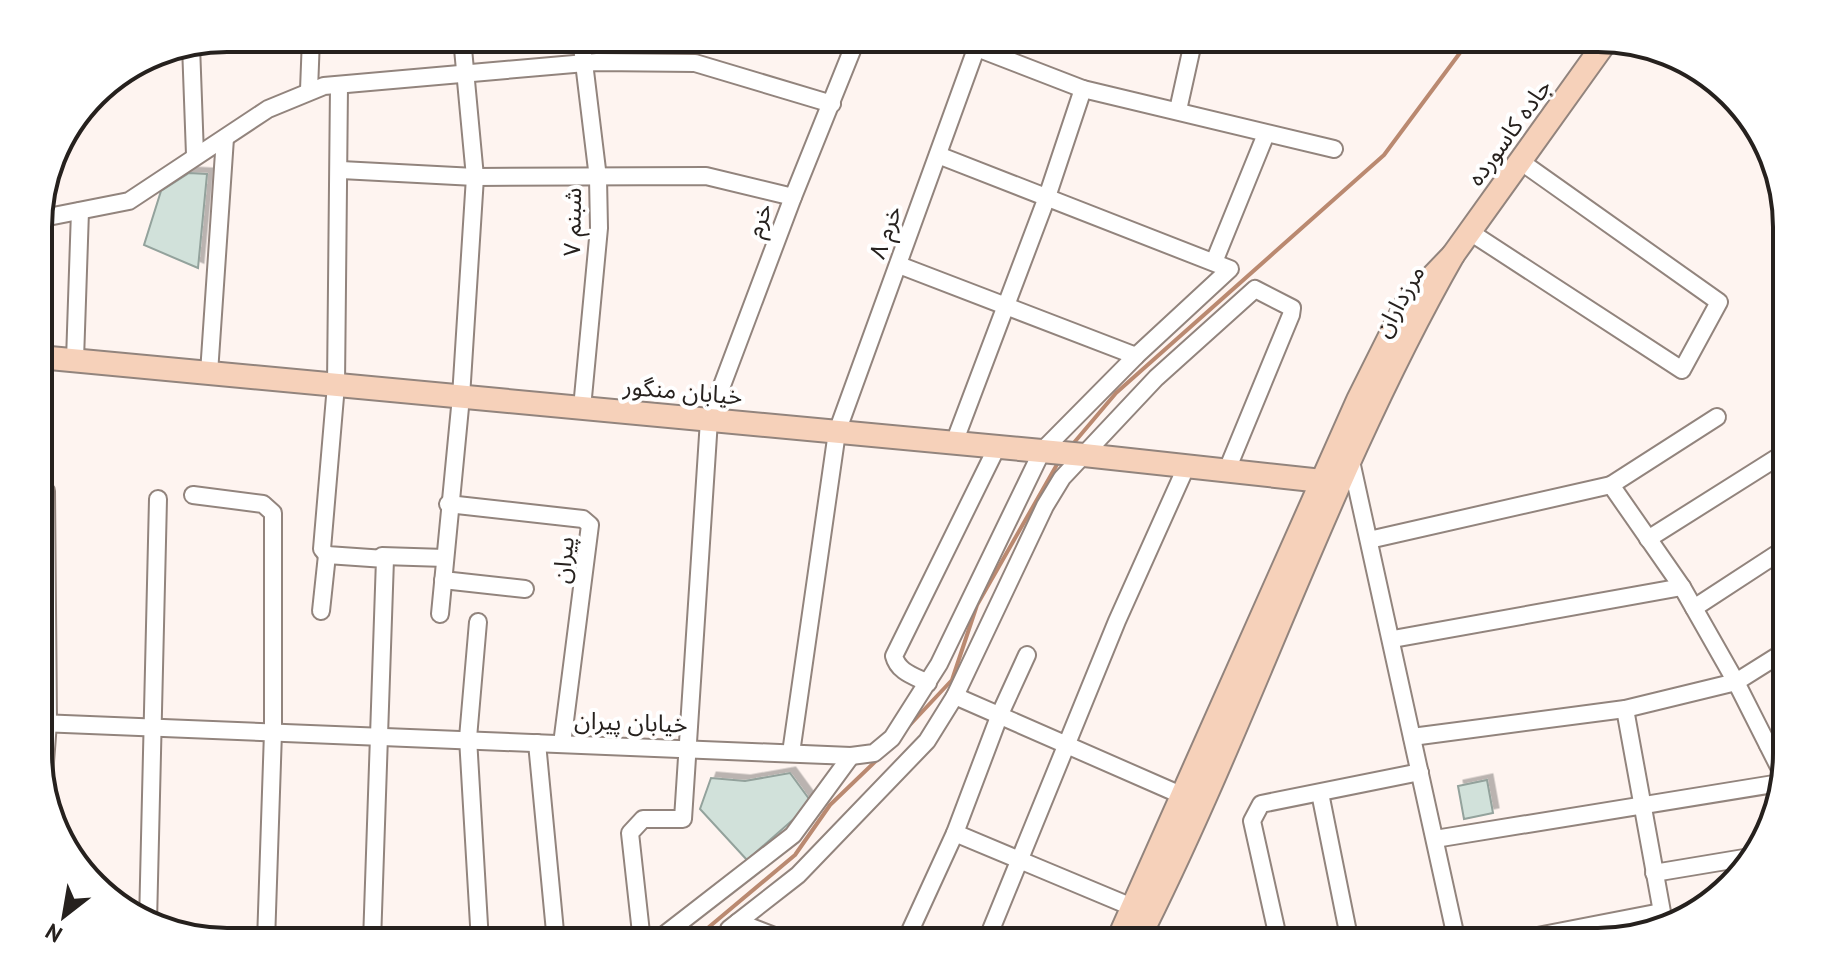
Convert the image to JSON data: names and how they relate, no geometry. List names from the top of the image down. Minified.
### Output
{"streets":{"street":["جاده کاسورده","خرم","شبنم ۷","خرم ۸","مرزداران","خیابان منگور","پیران","خیابان پیران"]},"crossings":[["جاده کاسورده","مرزداران"],["خرم","خیابان منگور"],["خرم","خیابان پیران"],["شبنم ۷","خیابان منگور"],["خرم ۸","خیابان منگور"],["خرم ۸","خیابان پیران"],["مرزداران","خیابان منگور"],["خیابان منگور","خیابان پیران"],["پیران","خیابان پیران"]],"north":"bottom left"}
